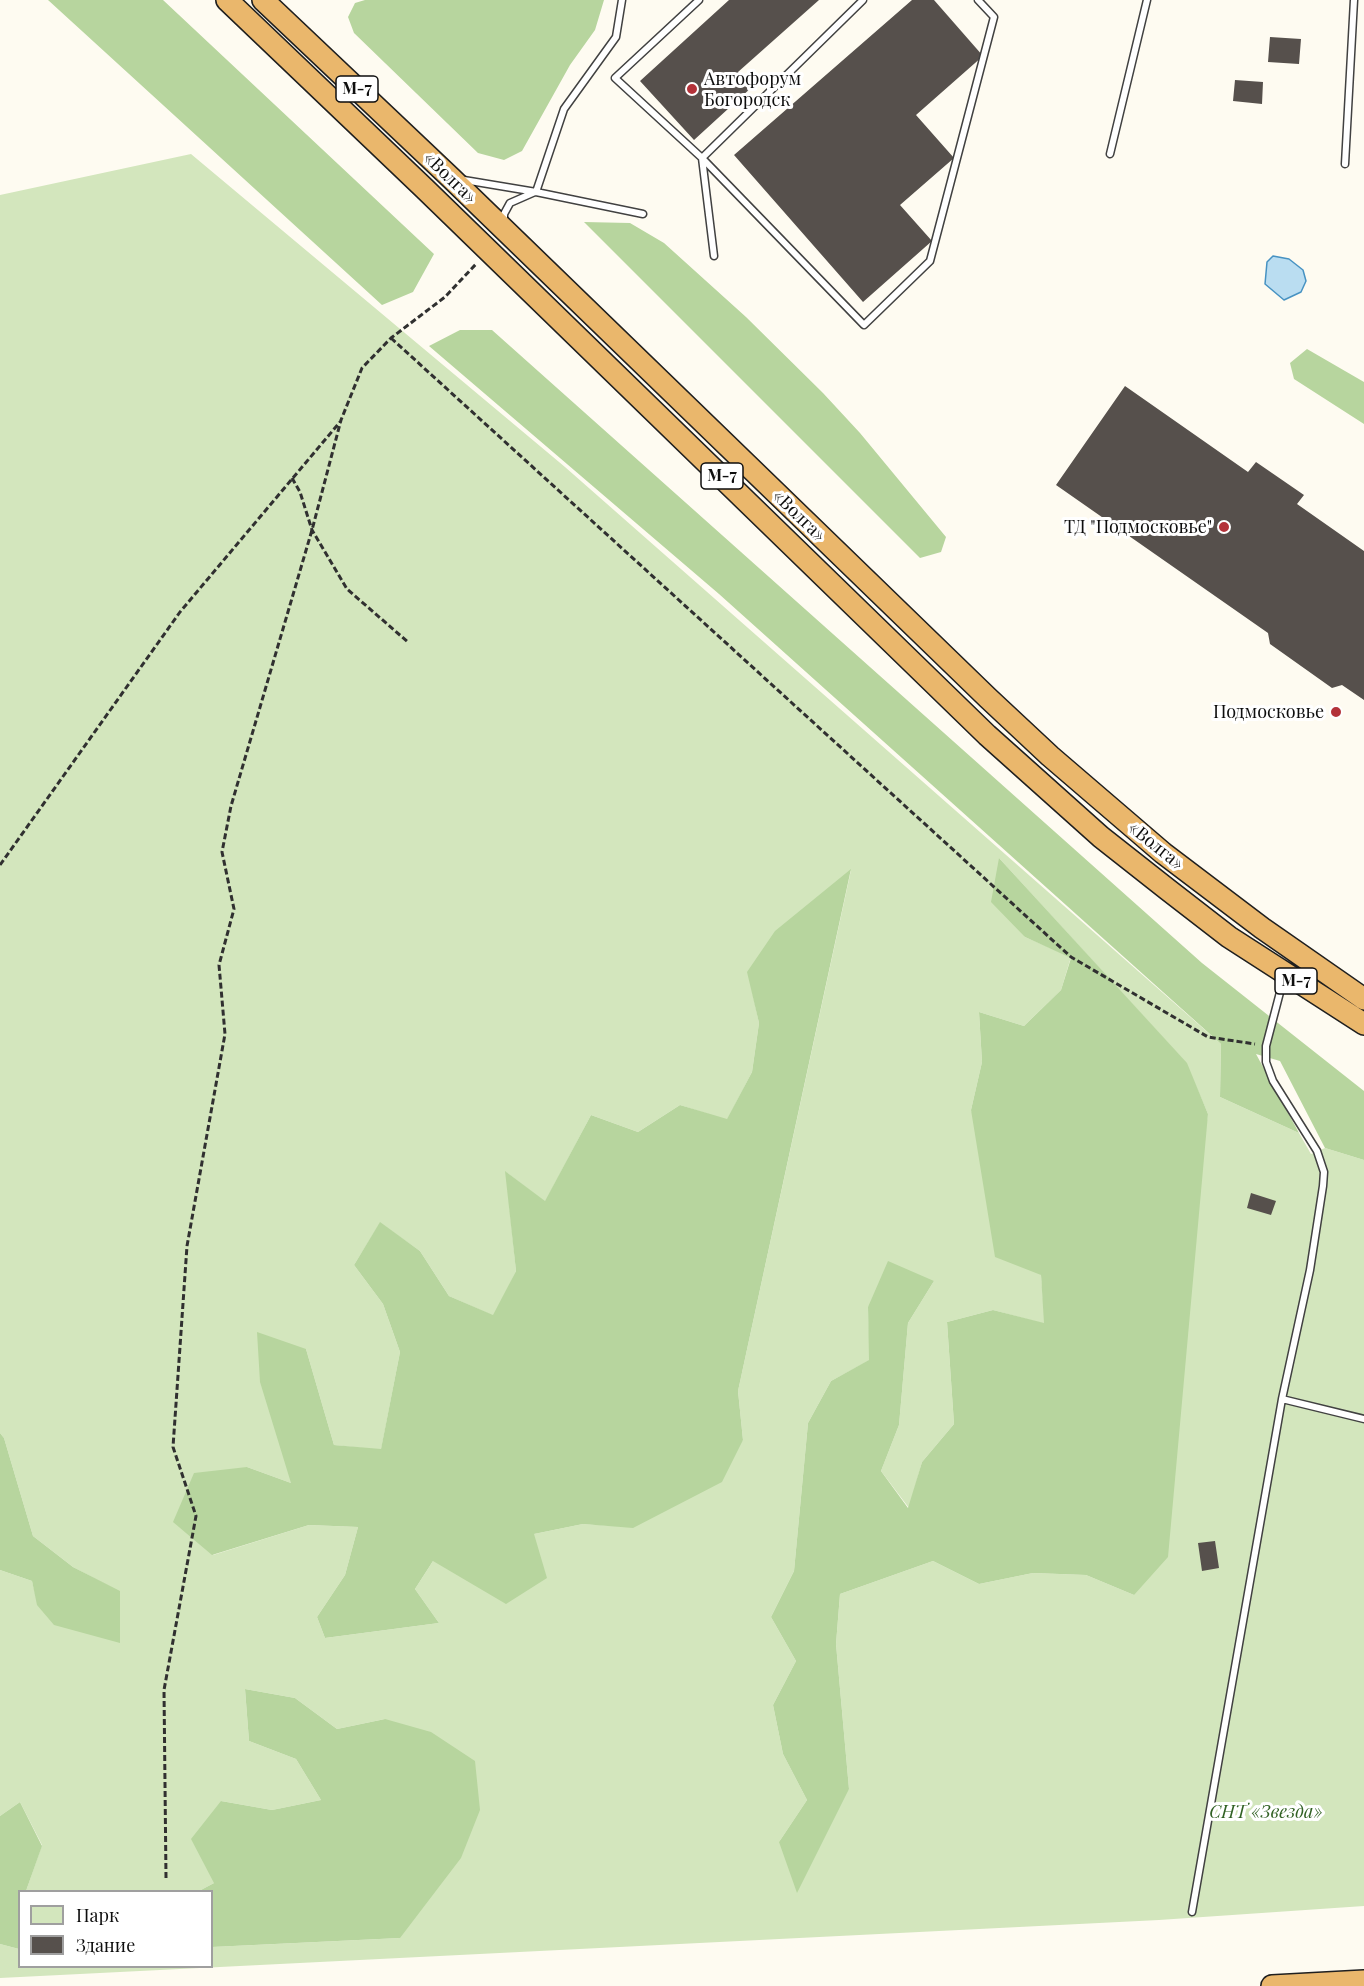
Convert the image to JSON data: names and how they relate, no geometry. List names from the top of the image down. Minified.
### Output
{"streets":{"highway":["М-7","«Волга»"]},"crossings":[["М-7","«Волга»"]],"parks":["СНТ «Звезда»"],"places":["Автофорум Богородск","ТД \"Подмосковье\"","Подмосковье"],"legend":["Парк","Здание"]}
